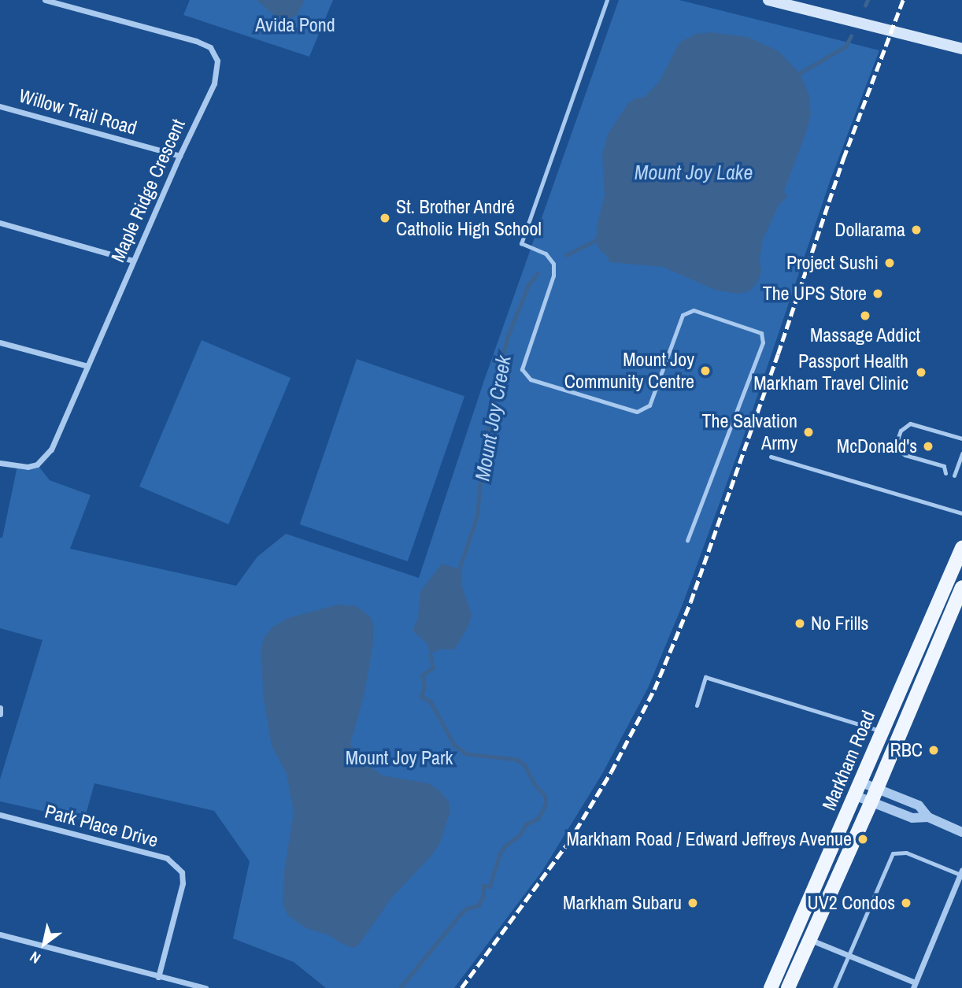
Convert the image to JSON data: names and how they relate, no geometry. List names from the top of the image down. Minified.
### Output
{"streets":{"main road":["Markham Road"],"street":["Willow Trail Road","Maple Ridge Crescent","Park Place Drive"]},"crossings":[["Willow Trail Road","Maple Ridge Crescent"]],"water":["Mount Joy Lake","Mount Joy Creek"],"parks":["Avida Pond","Mount Joy Park"],"places":["St. Brother André Catholic High School","Dollarama","Project Sushi","The UPS Store","Massage Addict","Mount Joy Community Centre","Passport Health Markham Travel Clinic","The Salvation Army","McDonald's","No Frills","RBC","Markham Road / Edward Jeffreys Avenue","Markham Subaru","UV2 Condos"],"north":"bottom left"}
